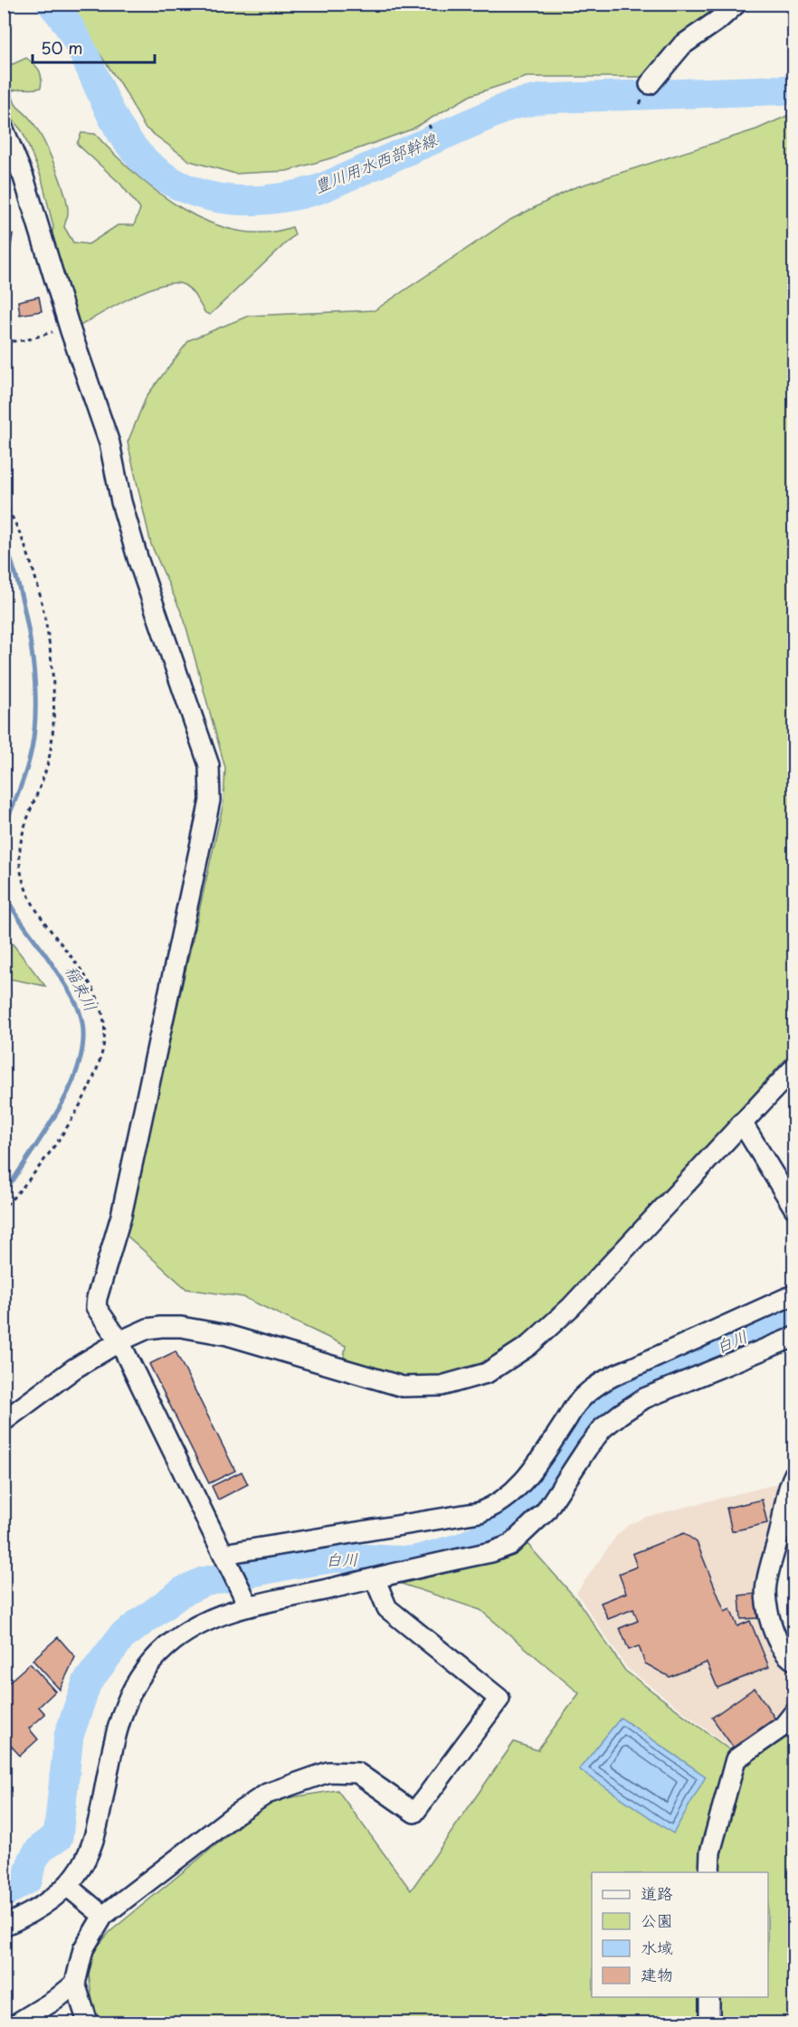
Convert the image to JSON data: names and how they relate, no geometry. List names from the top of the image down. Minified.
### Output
{"water":["豊川用水西部幹線","稲束川","白川"],"legend":["道路","公園","水域","建物"],"scale_bar":"50 m"}
